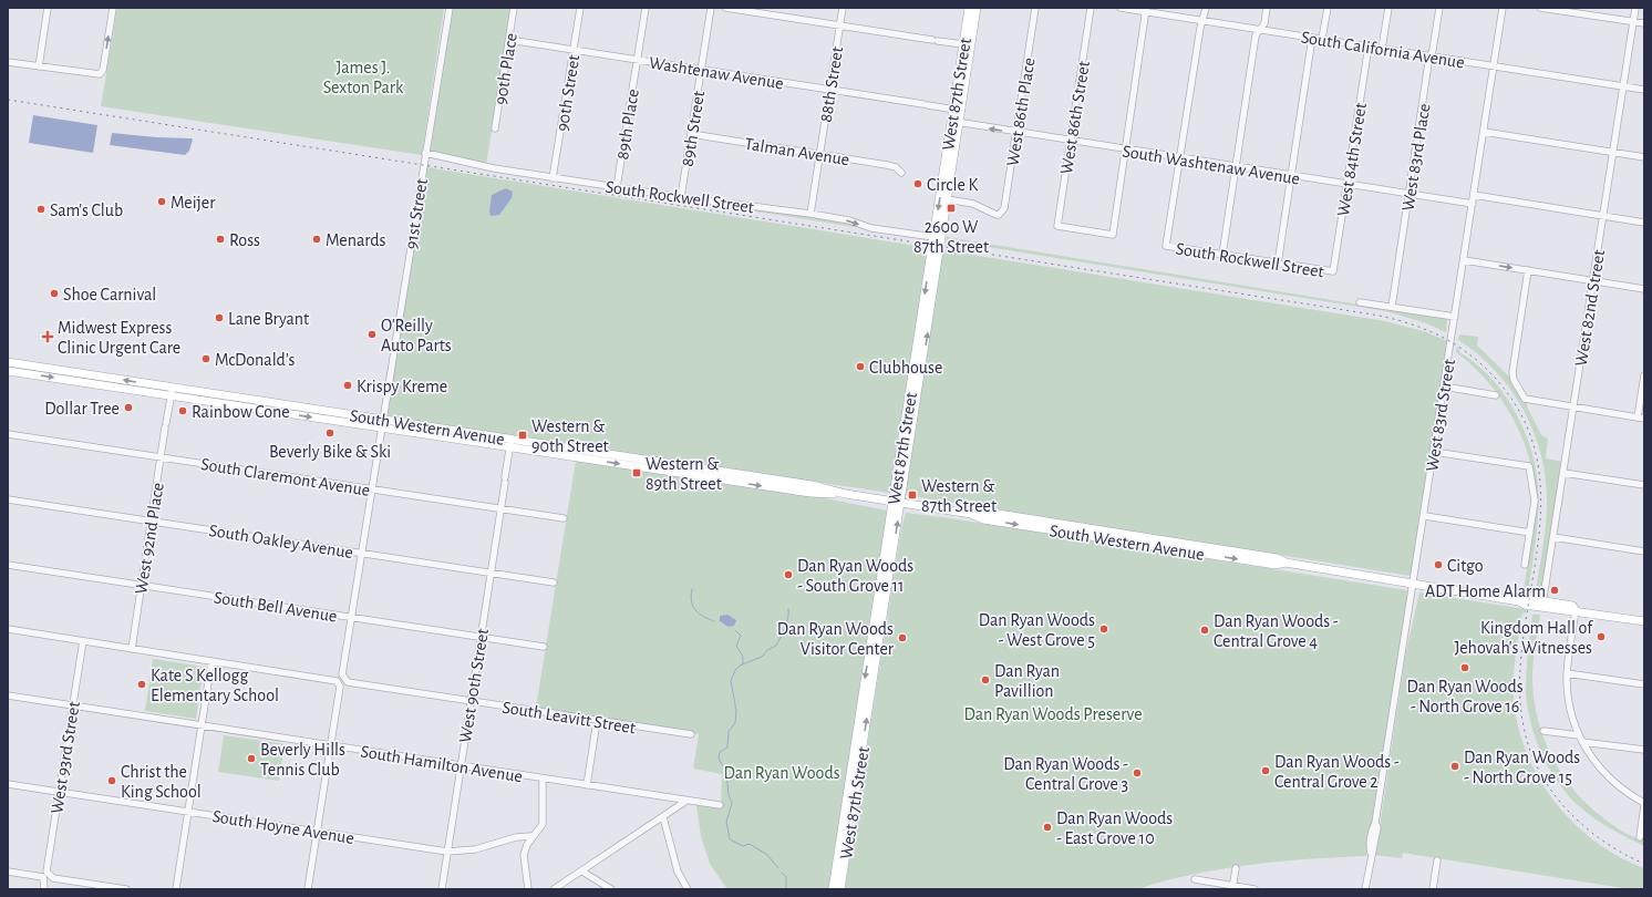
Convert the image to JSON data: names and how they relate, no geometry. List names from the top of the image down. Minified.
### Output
{"streets":{"main road":["West 87th Street","South Western Avenue"],"street":["South California Avenue","90th Place","Washtenaw Avenue","88th Street","90th Street","West 86th Place","West 86th Street","89th Place","89th Street","Talman Avenue","West 83rd Place","West 84th Street","South Washtenaw Avenue","South Rockwell Street","91st Street","West 82nd Street","West 83rd Street","South Claremont Avenue","West 92nd Place","South Oakley Avenue","South Bell Avenue","West 90th Street","South Leavitt Street","West 93rd Street","South Hamilton Avenue","South Hoyne Avenue"]},"crossings":[["South California Avenue","West 83rd Place"],["South California Avenue","West 84th Street"],["South California Avenue","West 82nd Street"],["South California Avenue","West 83rd Street"],["90th Place","Washtenaw Avenue"],["Washtenaw Avenue","88th Street"],["Washtenaw Avenue","90th Street"],["Washtenaw Avenue","West 87th Street"],["Washtenaw Avenue","89th Place"],["Washtenaw Avenue","89th Street"],["88th Street","Talman Avenue"],["88th Street","South Rockwell Street"],["90th Street","South Rockwell Street"],["West 87th Street","West 86th Place"],["West 87th Street","South Washtenaw Avenue"],["West 87th Street","South Rockwell Street"],["West 87th Street","South Western Avenue"],["West 86th Place","South Washtenaw Avenue"],["West 86th Street","South Washtenaw Avenue"],["89th Place","South Rockwell Street"],["89th Street","Talman Avenue"],["89th Street","South Rockwell Street"],["West 83rd Place","South Washtenaw Avenue"],["West 84th Street","South Washtenaw Avenue"],["West 84th Street","South Rockwell Street"],["South Washtenaw Avenue","South Rockwell Street"],["South Washtenaw Avenue","West 83rd Street"],["South Rockwell Street","91st Street"],["91st Street","South Western Avenue"],["91st Street","South Claremont Avenue"],["91st Street","South Oakley Avenue"],["91st Street","South Bell Avenue"],["91st Street","South Leavitt Street"],["91st Street","South Hamilton Avenue"],["91st Street","South Hoyne Avenue"],["West 82nd Street","South Western Avenue"],["West 83rd Street","South Western Avenue"],["South Western Avenue","West 92nd Place"],["South Western Avenue","West 90th Street"],["South Claremont Avenue","West 92nd Place"],["South Claremont Avenue","West 90th Street"],["West 92nd Place","South Oakley Avenue"],["West 92nd Place","South Bell Avenue"],["West 92nd Place","South Leavitt Street"],["South Oakley Avenue","West 90th Street"],["South Bell Avenue","West 90th Street"],["West 90th Street","South Leavitt Street"],["West 90th Street","South Hamilton Avenue"],["West 90th Street","South Hoyne Avenue"],["South Leavitt Street","West 93rd Street"],["West 93rd Street","South Hamilton Avenue"],["West 93rd Street","South Hoyne Avenue"]],"parks":["James J. Sexton Park","Dan Ryan Woods Preserve","Dan Ryan Woods"],"places":{"other":["Circle K","Meijer","Sam's Club","Ross","Menards","Shoe Carnival","Lane Bryant","O'Reilly Auto Parts","McDonald's","Clubhouse","Krispy Kreme","Dollar Tree","Rainbow Cone","Beverly Bike & Ski","Citgo","Dan Ryan Woods - South Grove 11","ADT Home Alarm","Dan Ryan Woods - West Grove 5","Dan Ryan Woods - Central Grove 4","Kingdom Hall of Jehovah's Witnesses","Dan Ryan Woods Visitor Center","Dan Ryan Woods - North Grove 16","Dan Ryan Pavillion","Kate S Kellogg Elementary School","Beverly Hills Tennis Club","Dan Ryan Woods - North Grove 15","Dan Ryan Woods - Central Grove 2","Dan Ryan Woods - Central Grove 3","Christ the King School","Dan Ryan Woods - East Grove 10"],"transit":["2600 W 87th Street","Western & 90th Street","Western & 89th Street","Western & 87th Street"],"health":["Midwest Express Clinic Urgent Care"]}}
